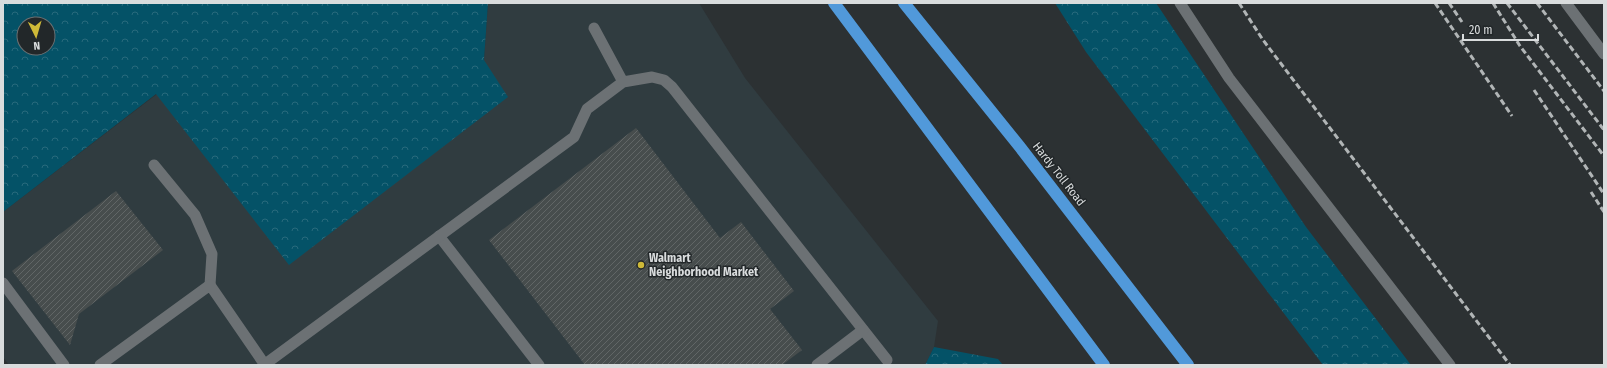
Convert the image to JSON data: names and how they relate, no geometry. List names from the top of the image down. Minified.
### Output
{"streets":{"highway":["Hardy Toll Road"]},"places":["Walmart Neighborhood Market"],"scale_bar":"20 m","north":"bottom"}
